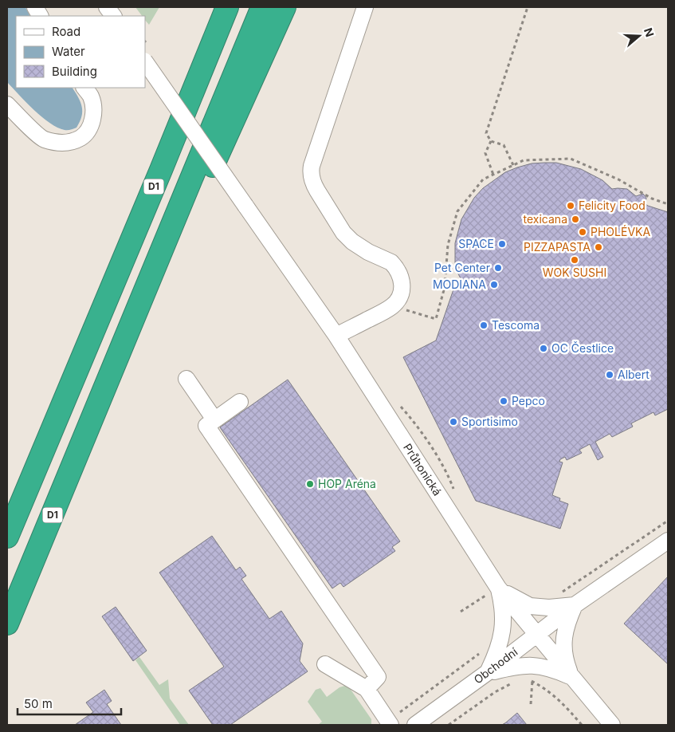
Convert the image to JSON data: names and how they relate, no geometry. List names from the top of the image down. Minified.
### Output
{"streets":{"highway":["D1"],"street":["Průhonická","Obchodní"]},"crossings":[["Průhonická","Obchodní"]],"places":["Felicity Food","texicana","PHOLÉVKA","SPACE","PIZZAPASTA","WOK SUSHI","Pet Center","MODIANA","Tescoma","OC Čestlice","Albert","Pepco","Sportisimo","HOP Aréna"],"legend":["Road","Water","Building"],"scale_bar":"50 m","north":"right"}
